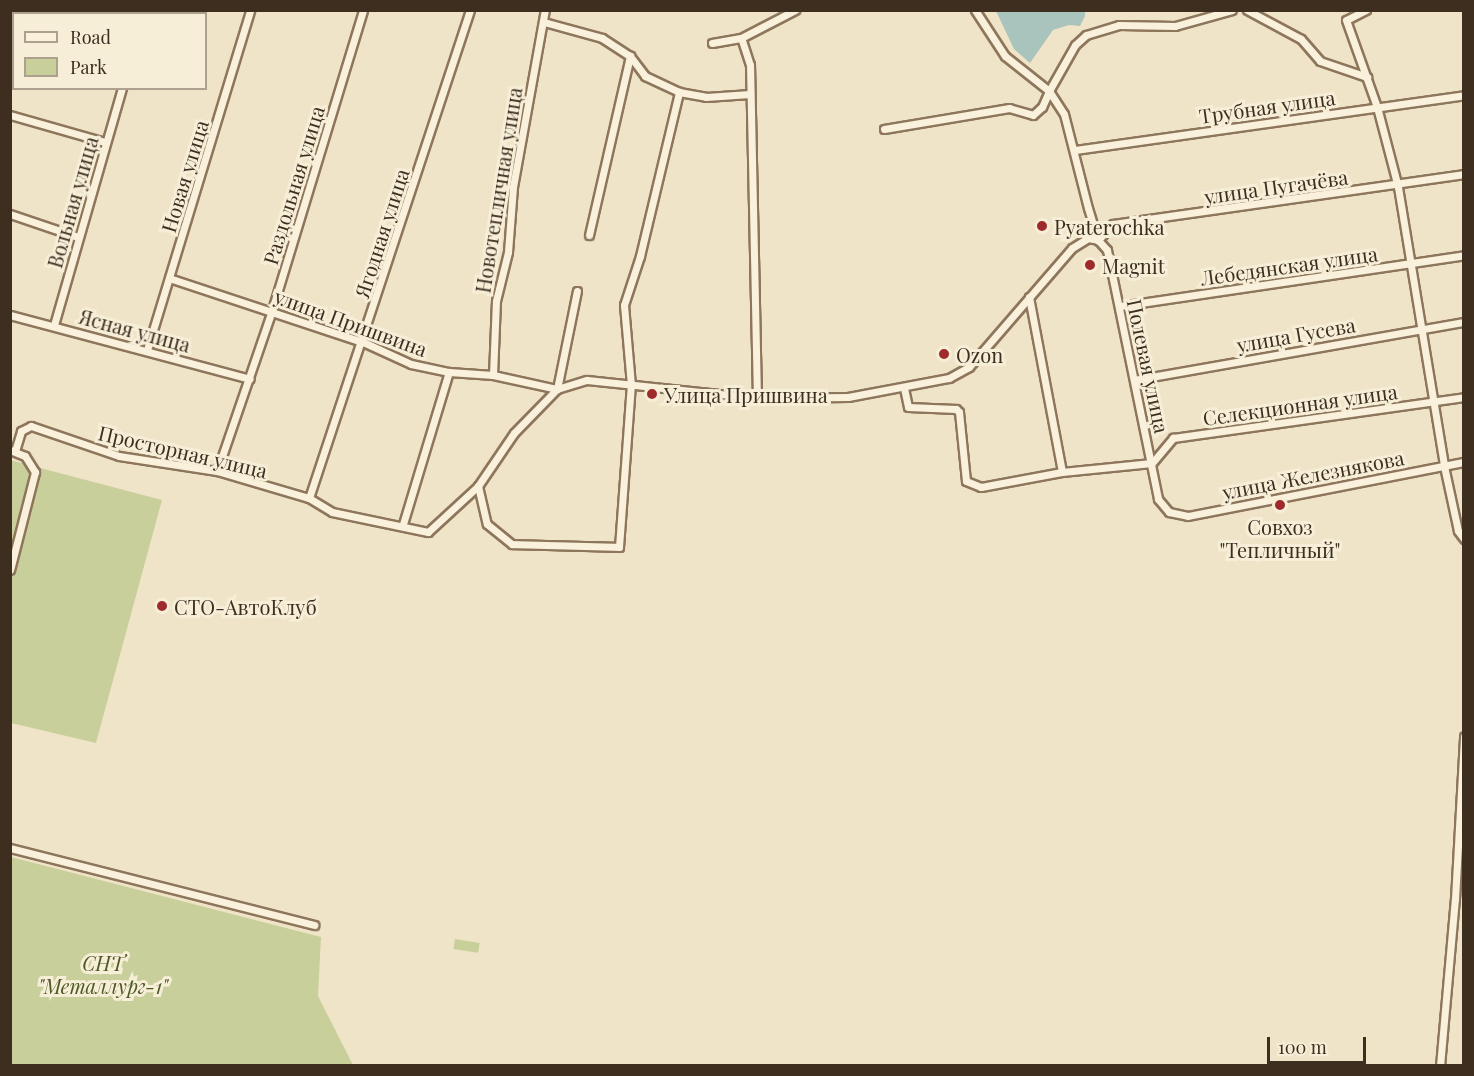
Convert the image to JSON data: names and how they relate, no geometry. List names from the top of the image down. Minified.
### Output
{"streets":{"street":["Трубная улица","Новая улица","Раздольная улица","улица Пугачёва","Новотепличная улица","Вольная улица","Ягодная улица","Лебедянская улица","улица Пришвина","Ясная улица","улица Гусева","Полевая улица","Селекционная улица","Просторная улица","улица Железнякова"]},"crossings":[["Трубная улица","Полевая улица"],["Новая улица","улица Пришвина"],["Новая улица","Ясная улица"],["Раздольная улица","улица Пришвина"],["Раздольная улица","Ясная улица"],["Раздольная улица","Просторная улица"],["улица Пугачёва","улица Пришвина"],["улица Пугачёва","Полевая улица"],["Новотепличная улица","улица Пришвина"],["Вольная улица","Ясная улица"],["Ягодная улица","улица Пришвина"],["Ягодная улица","Просторная улица"],["Лебедянская улица","Полевая улица"],["улица Пришвина","Полевая улица"],["улица Гусева","Полевая улица"],["Полевая улица","Селекционная улица"],["Полевая улица","улица Железнякова"]],"parks":["СНТ \"Металлург-1\""],"places":["Pyaterochka","Magnit","Ozon","Улица Пришвина","Совхоз \"Тепличный\"","СТО-АвтоКлуб"],"legend":["Road","Park"],"scale_bar":"100 m"}
